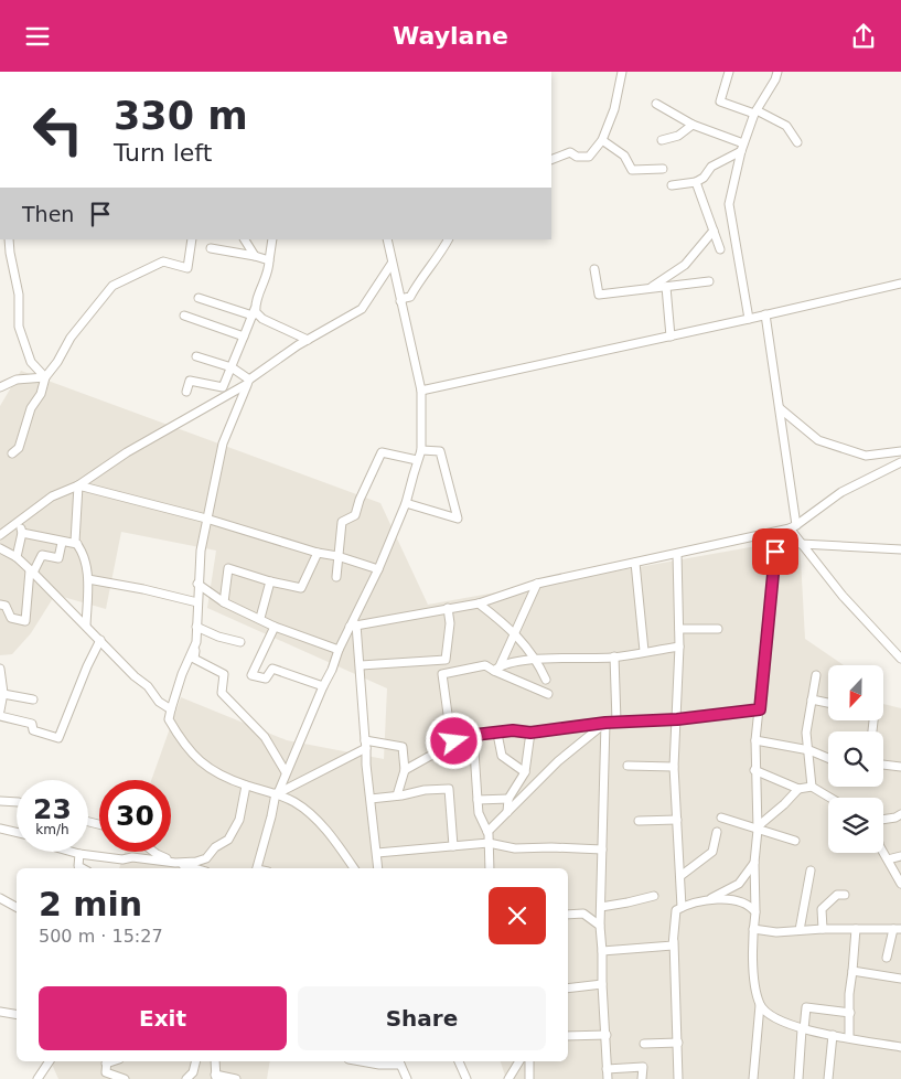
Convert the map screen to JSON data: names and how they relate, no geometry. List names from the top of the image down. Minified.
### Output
{"north":"bottom","page":{"header":"Waylane","turn":["330 m","Turn left"],"then":"Then","speed":"23 km/h","limit":"30","heading":["2 min","500 m · 15:27"],"buttons":["Exit","Share"]}}
